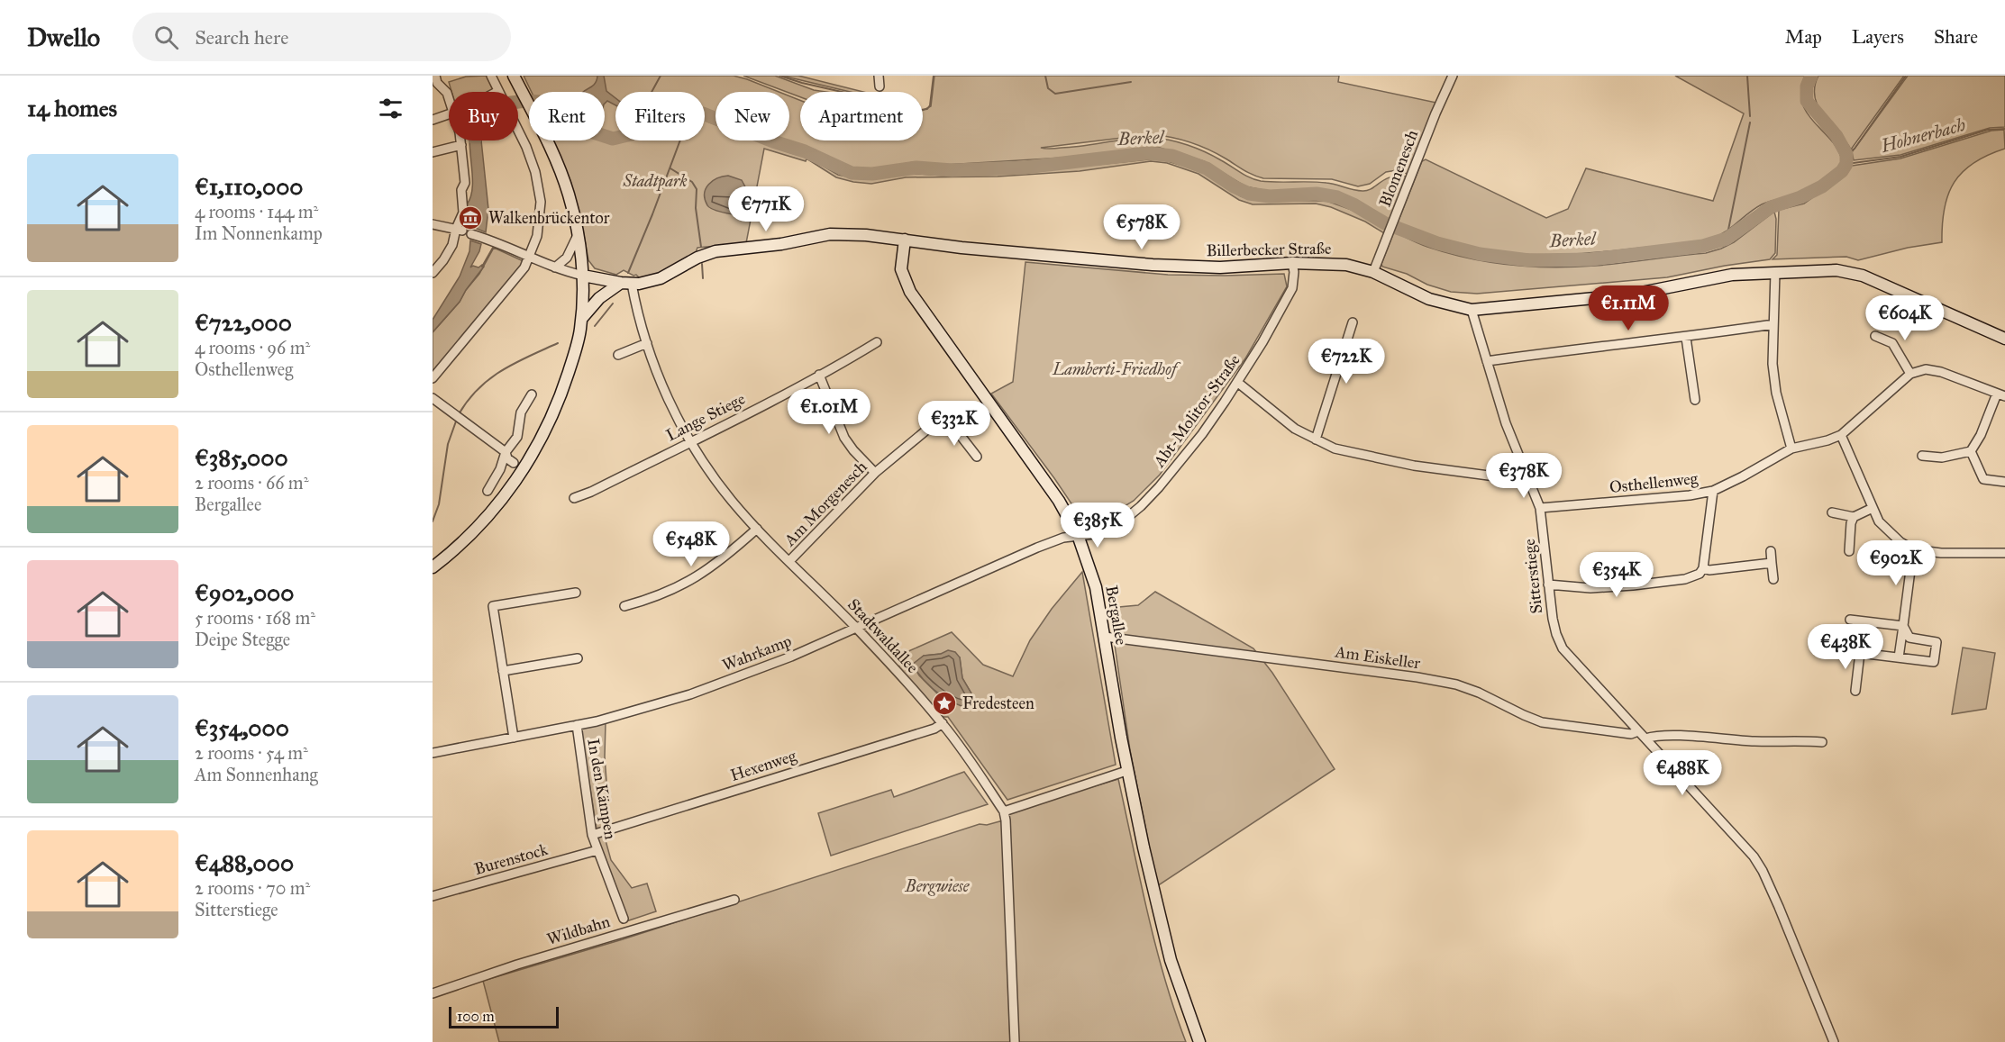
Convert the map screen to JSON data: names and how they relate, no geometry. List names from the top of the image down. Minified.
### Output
{"streets":{"main road":["Billerbecker Straße","Bergallee"],"street":["Blomenesch","Abt-Molitor-Straße","Lange Stiege","Osthellenweg","Am Morgenesch","Sitterstiege","Stadtwaldallee","Wahrkamp","Am Eiskeller","Hexenweg","In den Kämpen","Burenstock","Wildbahn"]},"crossings":[["Blomenesch","Billerbecker Straße"],["Billerbecker Straße","Abt-Molitor-Straße"],["Billerbecker Straße","Sitterstiege"],["Billerbecker Straße","Bergallee"],["Billerbecker Straße","Stadtwaldallee"],["Abt-Molitor-Straße","Bergallee"],["Abt-Molitor-Straße","Wahrkamp"],["Lange Stiege","Stadtwaldallee"],["Osthellenweg","Sitterstiege"],["Am Morgenesch","Stadtwaldallee"],["Sitterstiege","Am Eiskeller"],["Bergallee","Wahrkamp"],["Bergallee","Am Eiskeller"],["Stadtwaldallee","Wahrkamp"],["Stadtwaldallee","Hexenweg"],["Wahrkamp","In den Kämpen"],["Hexenweg","In den Kämpen"],["In den Kämpen","Burenstock"]],"water":["Hohnerbach","Berkel"],"parks":["Stadtpark","Lamberti-Friedhof","Bergwiese"],"places":{"museum":["Walkenbrückentor"],"place":["Fredesteen"]},"scale_bar":"100 m","page":{"header":"Dwello","search":"Search here","nav":["Map","Layers","Share"],"heading":"14 homes","chip":["Buy","Rent","Filters","New","Apartment"],"list":[{"name":"€1,110,000","note":"4 rooms · 144 m² · Im Nonnenkamp"},{"name":"€722,000","note":"4 rooms · 96 m² · Osthellenweg"},{"name":"€385,000","note":"2 rooms · 66 m² · Bergallee"},{"name":"€902,000","note":"5 rooms · 168 m² · Deipe Stegge"},{"name":"€354,000","note":"2 rooms · 54 m² · Am Sonnenhang"},{"name":"€488,000","note":"2 rooms · 70 m² · Sitterstiege"}],"price":["€771K","€578K","€1.11M","€604K","€722K","€1.01M","€332K","€378K","€385K","€548K","€902K","€354K","€438K","€488K"],"scale":"100 m"}}
